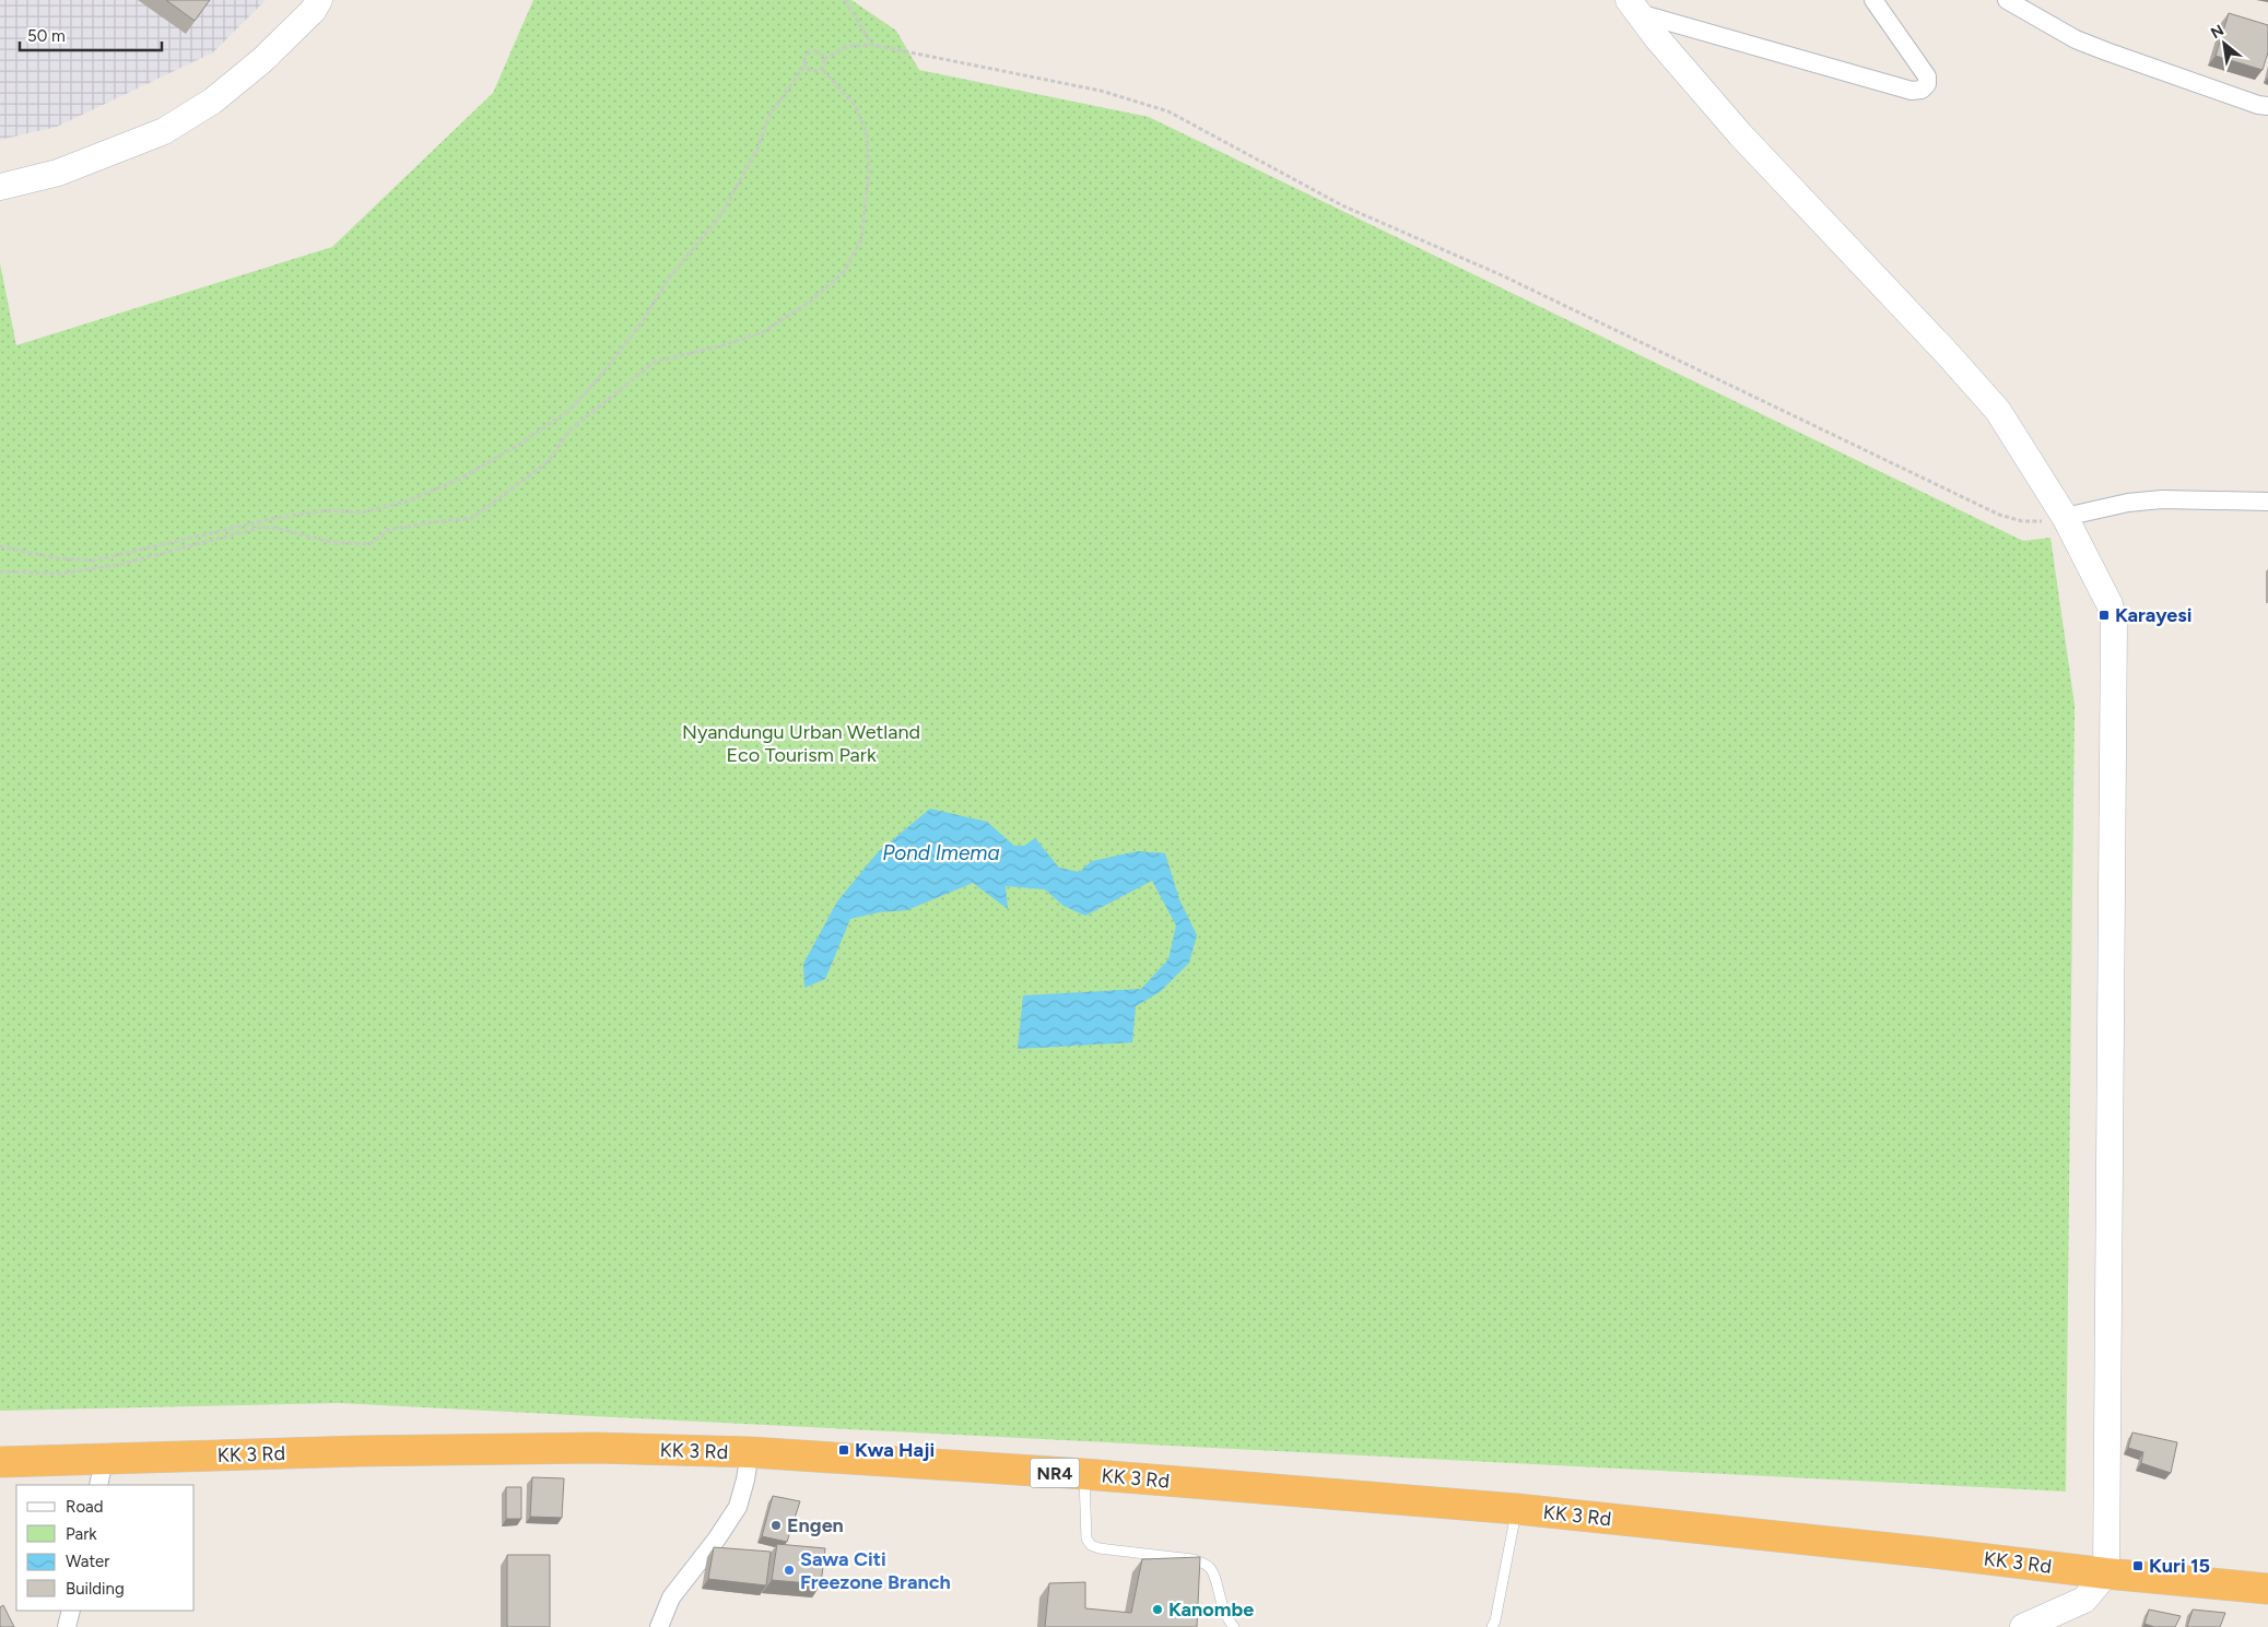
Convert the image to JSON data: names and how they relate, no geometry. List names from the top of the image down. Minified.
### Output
{"streets":{"highway":["KK 3 Rd","NR4"]},"water":["Pond Imema"],"parks":["Nyandungu Urban Wetland Eco Tourism Park"],"places":{"transit":["Karayesi","Kwa Haji","Kuri 15"],"other":["Engen","Sawa Citi Freezone Branch","Kanombe"]},"legend":["Road","Park","Water","Building"],"scale_bar":"50 m","north":"top left"}
